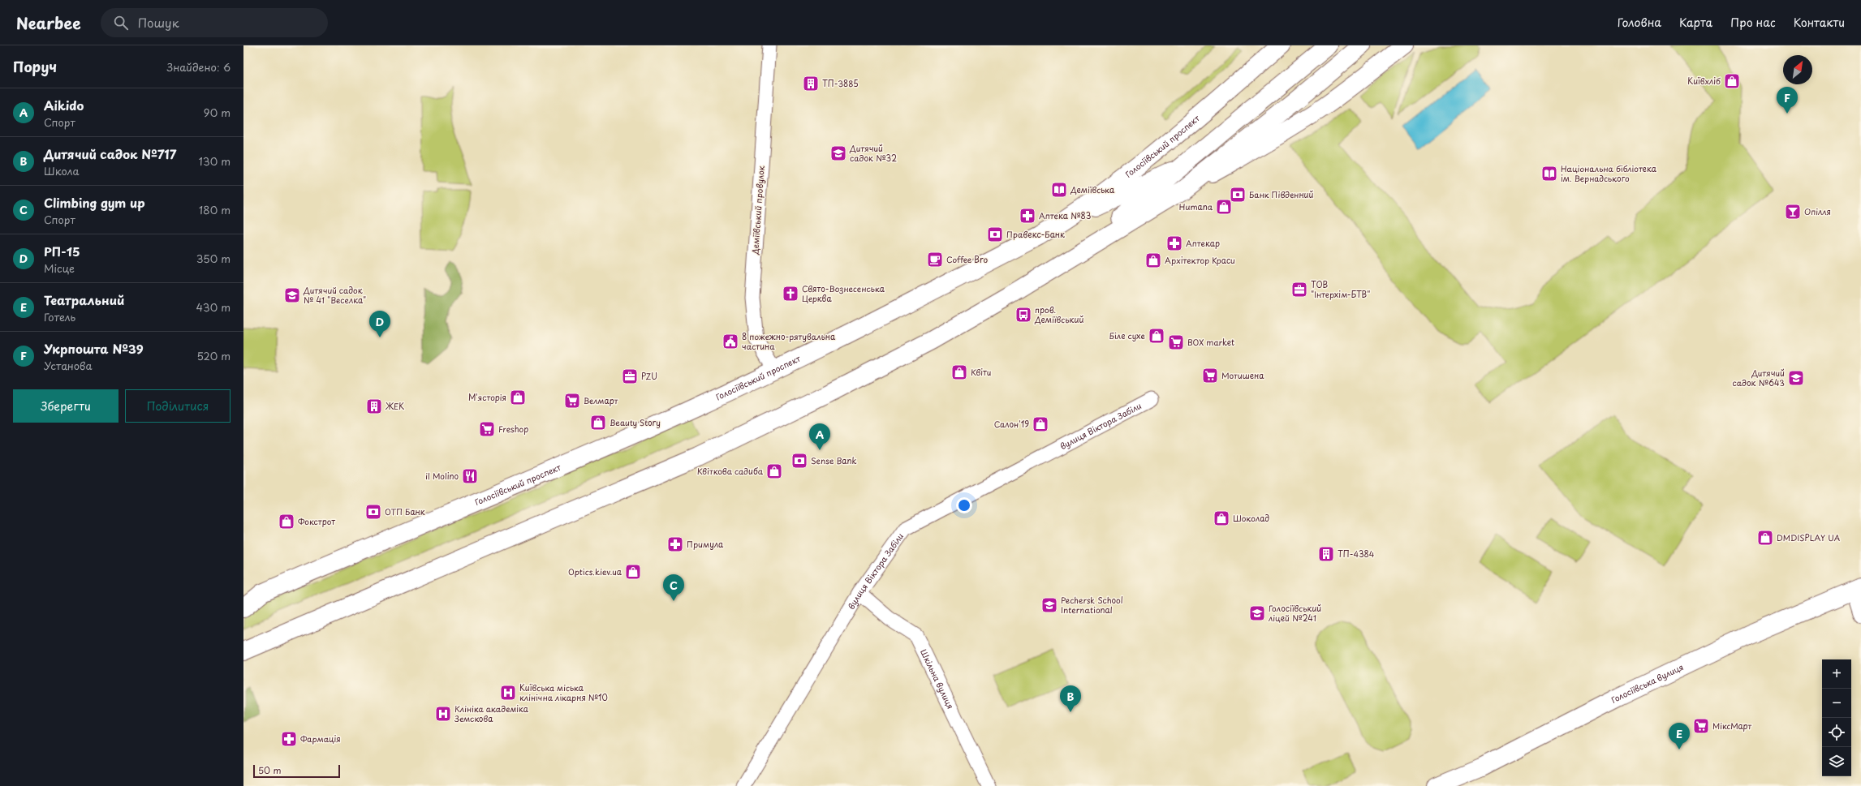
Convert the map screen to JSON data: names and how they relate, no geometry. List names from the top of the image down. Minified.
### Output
{"streets":{"main road":["Голосіївський проспект","Голосіївська вулиця"],"street":["Деміївський провулок","вулиця Віктора Забіли","Шкільна вулиця"]},"crossings":[["Голосіївський проспект","Деміївський провулок"],["вулиця Віктора Забіли","Шкільна вулиця"]],"places":{"shop":["Київхліб","Humana","Архітектор Краси","Біле сухе","Квіти","М'ясторія","Beauty Story","Салон'19","Квіткова садиба","Шоколад","Фокстрот","DMDISPLAY UA","Optics.kiev.ua"],"building":["ТП-3885","ЖЕК","ТП-4384"],"school or university":["Дитячий садок №32","Дитячий садок № 41 \"Веселка\"","Дитячий садок №643","Pechersk School International","Голосіївський ліцей №241"],"library":["Національна бібліотека ім. Вернадського","Деміївська"],"bank":["Банк Південний","Правекс-Банк","Sense Bank","ОТП Банк"],"bar":["Опілля"],"pharmacy":["Аптека №83","Аптекар","Примула","Фармація"],"cafe":["Coffee Bro"],"office":["ТОВ \"Інтерхім-БТВ\"","PZU"],"church":["Свято-Вознесенська Церква"],"bus stop":["пров. Деміївський"],"public building":["8 пожежно-рятувальна частина"],"supermarket":["BOX market","Мотишена","Велмарт","Freshop","МіксМарт"],"restaurant":["il Molino"],"hospital":["Київська міська клінічна лікарня №10","Клініка академіка Земскова"]},"scale_bar":"50 m","north":"top right","page":{"header":"Nearbee","search":"Пошук","nav":["Головна","Карта","Про нас","Контакти"],"heading":["Поруч","Знайдено: 6"],"pins":["F","D","A","C","B","E"],"list":[{"mark":"A","name":"Aikido","note":"Спорт","value":"90 m"},{"mark":"B","name":"Дитячий садок №717","note":"Школа","value":"130 m"},{"mark":"C","name":"Climbing gym up","note":"Спорт","value":"180 m"},{"mark":"D","name":"РП-15","note":"Місце","value":"350 m"},{"mark":"E","name":"Театральний","note":"Готель","value":"430 m"},{"mark":"F","name":"Укрпошта №39","note":"Установа","value":"520 m"}],"buttons":["Зберегти","Поділитися"],"map_buttons":["+","−"],"scale":"50 m"}}
